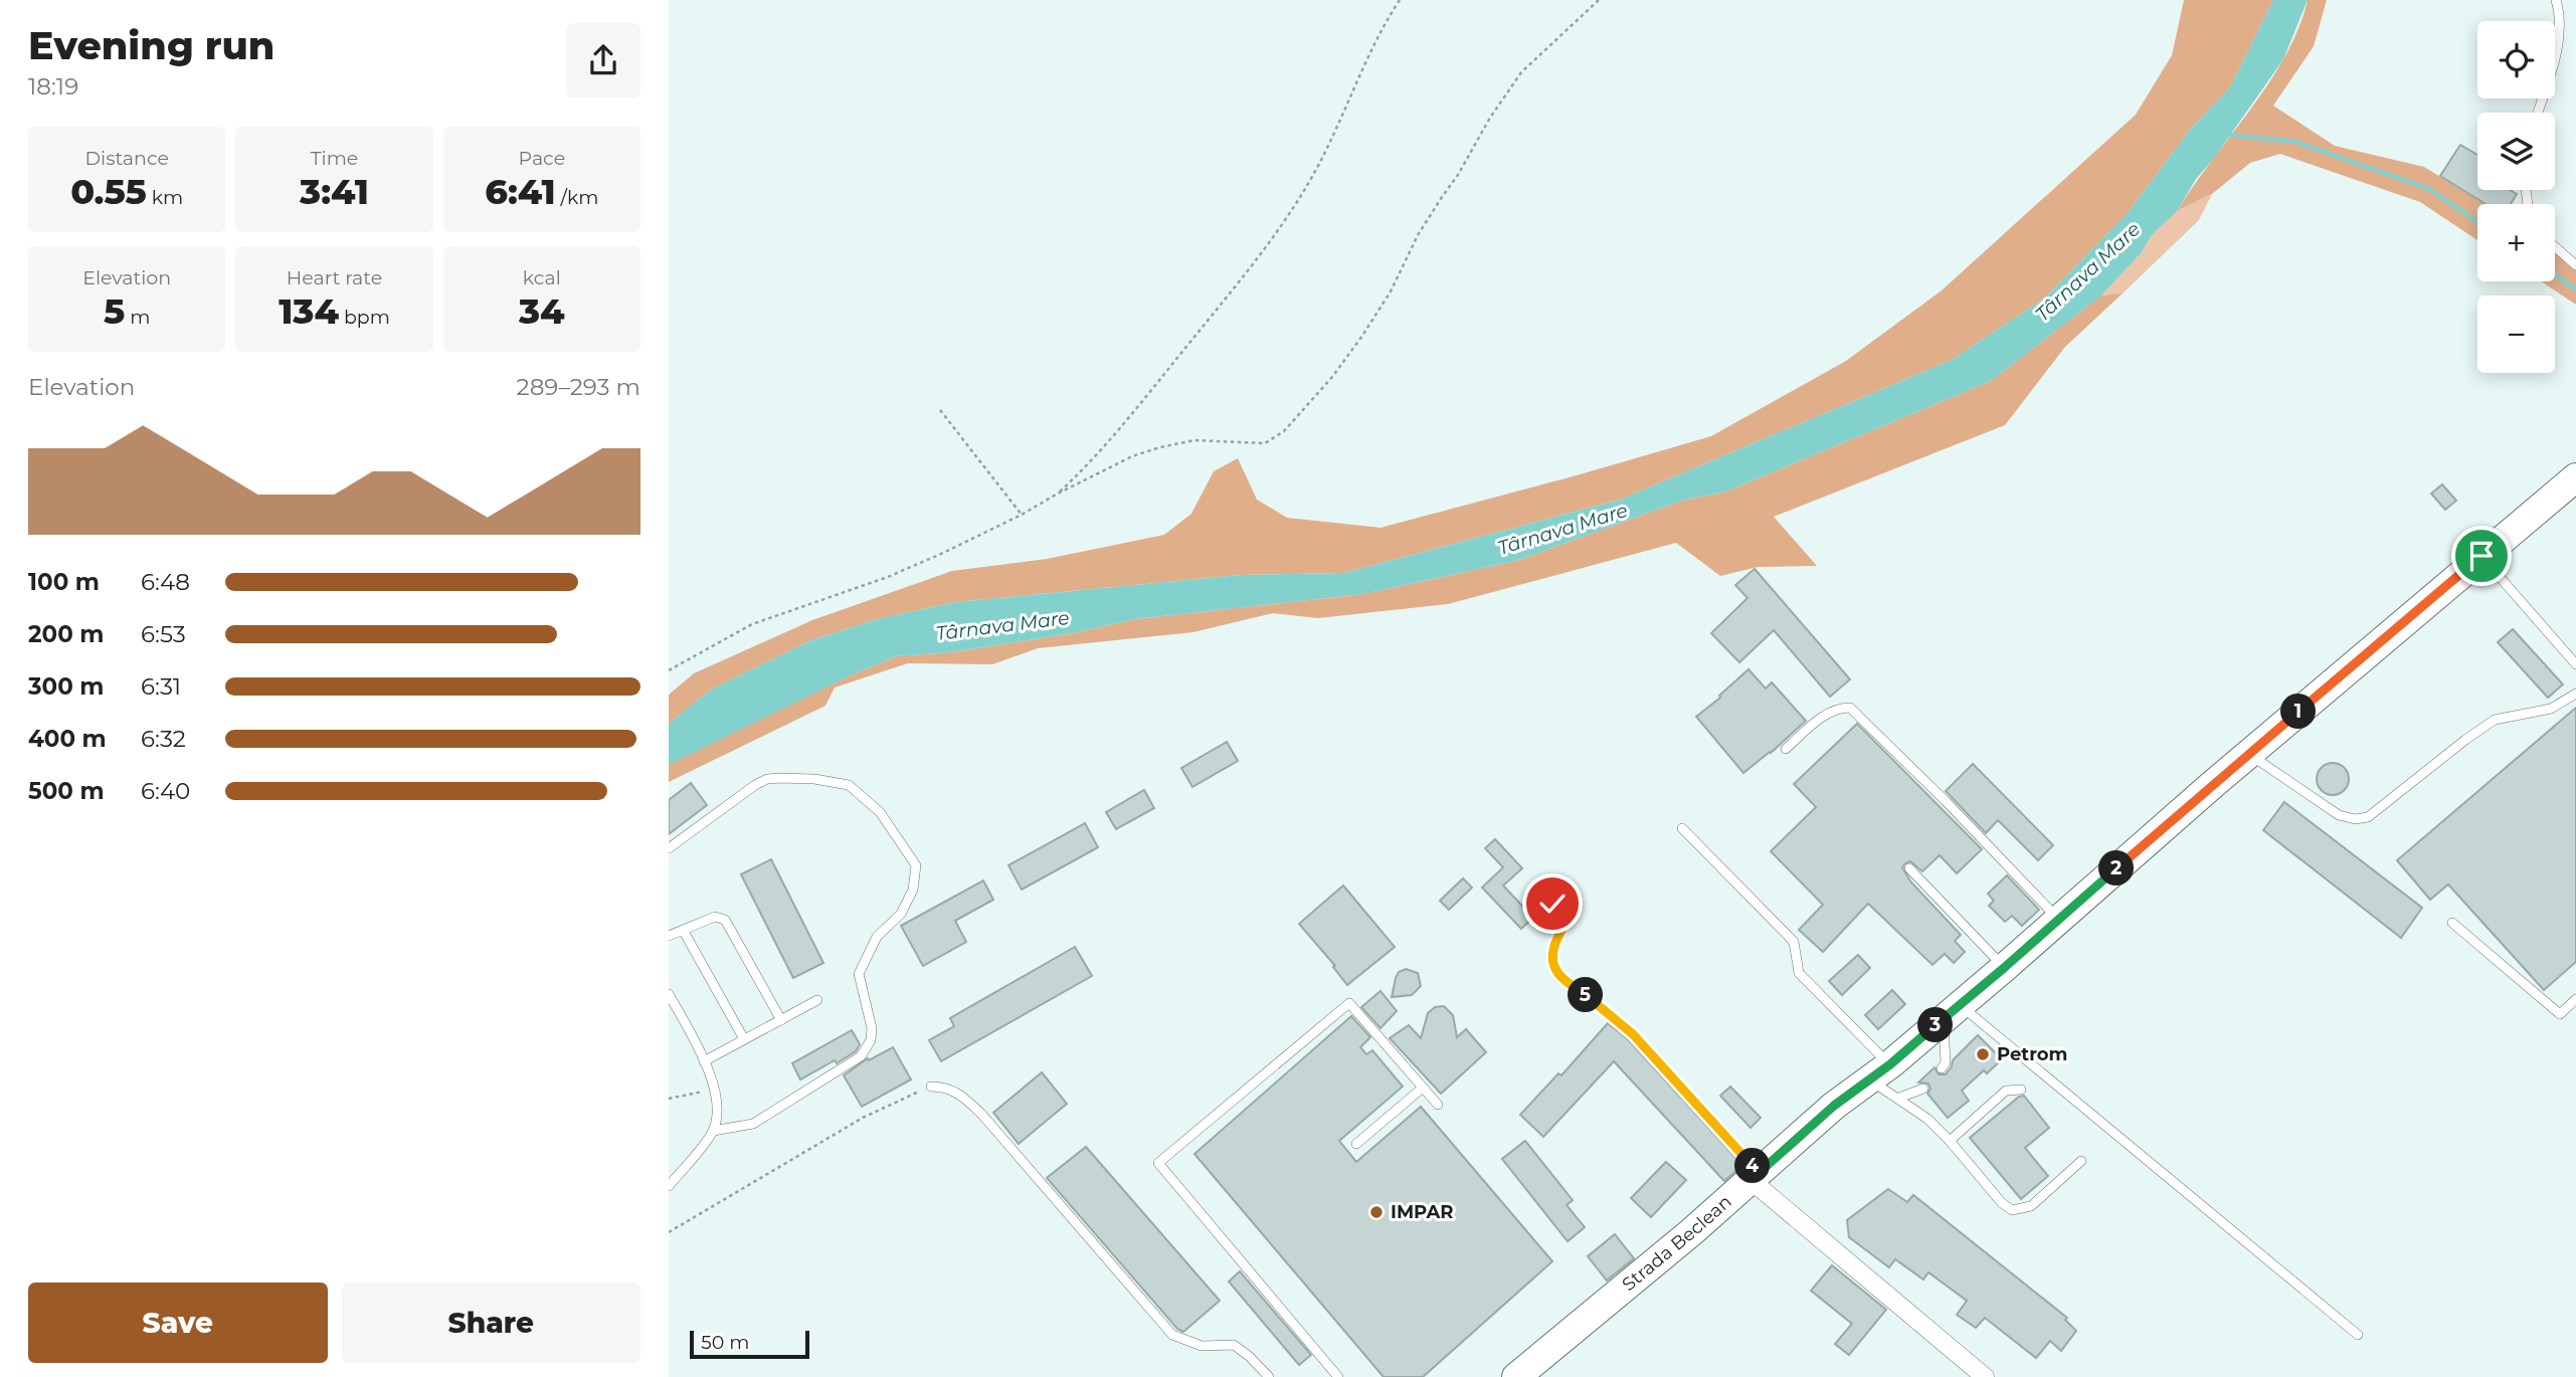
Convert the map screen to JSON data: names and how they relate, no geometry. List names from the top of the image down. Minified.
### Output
{"streets":{"main road":["Strada Beclean"]},"water":["Târnava Mare"],"places":["Petrom","IMPAR"],"scale_bar":"50 m","page":{"heading":["Evening run","18:19"],"map_buttons":["+","−"],"stats":[["Distance","0.55 km"],["Time","3:41"],["Pace","6:41 /km"],["Elevation","5 m"],["Heart rate","134 bpm"],["kcal","34"]],"chart":["Elevation","289–293 m"],"list":[{"name":"100 m","note":"6:48"},{"name":"200 m","note":"6:53"},{"name":"300 m","note":"6:31"},{"name":"400 m","note":"6:32"},{"name":"500 m","note":"6:40"}],"pins":["1","2","5","3","4"],"buttons":["Save","Share"],"scale":"50 m"}}
